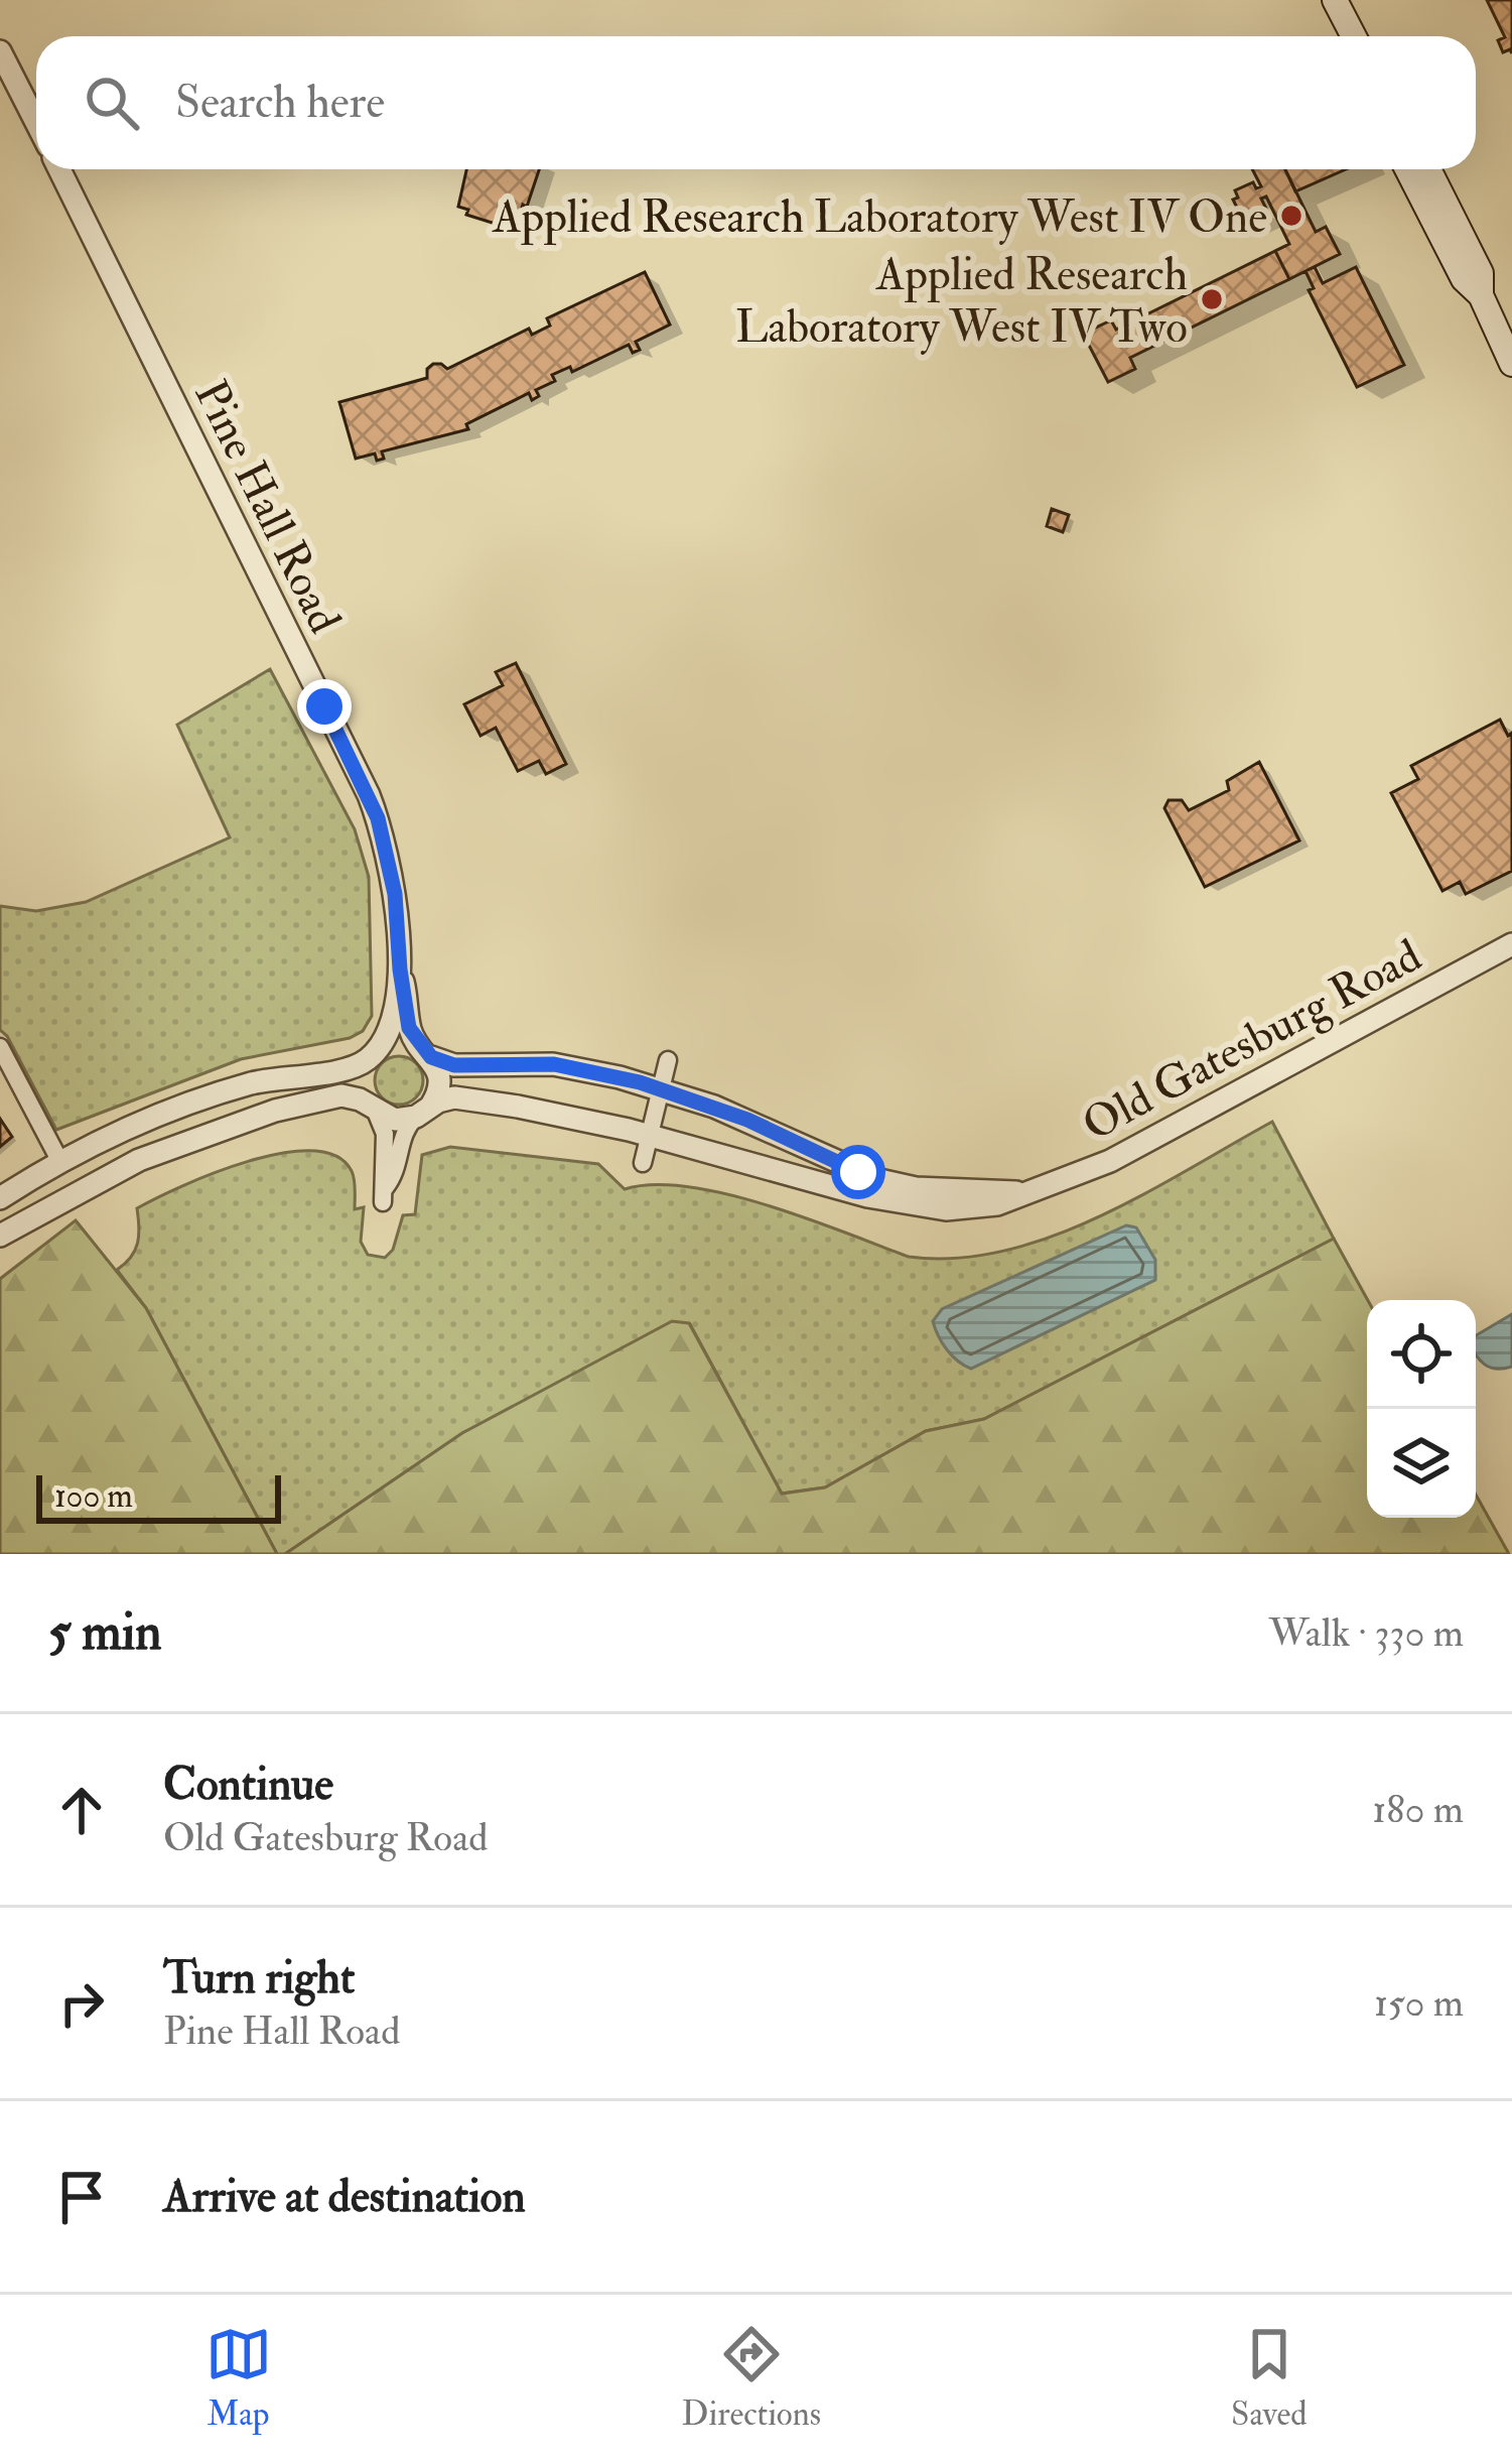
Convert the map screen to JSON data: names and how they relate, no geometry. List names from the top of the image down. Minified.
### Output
{"streets":{"street":["Pine Hall Road","Old Gatesburg Road"]},"crossings":[["Pine Hall Road","Old Gatesburg Road"]],"places":["Applied Research Laboratory West IV One","Applied Research Laboratory West IV Two"],"scale_bar":"100 m","page":{"search":"Search here","scale":"100 m","heading":["5 min","Walk · 330 m"],"list":[["Continue","Old Gatesburg Road","180 m"],["Turn right","Pine Hall Road","150 m"],"Arrive at destination"],"nav":["Map","Directions","Saved"]}}
